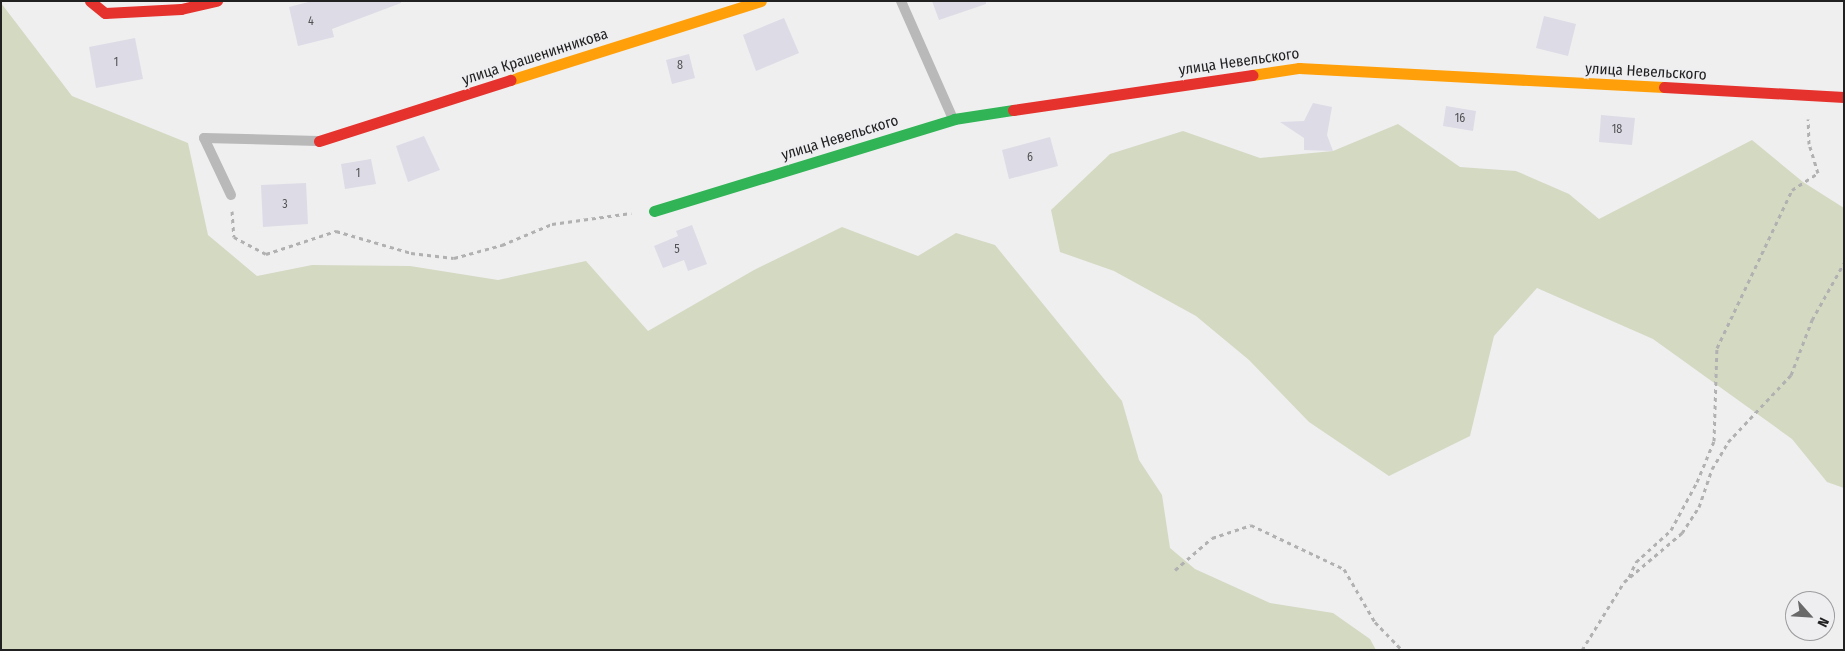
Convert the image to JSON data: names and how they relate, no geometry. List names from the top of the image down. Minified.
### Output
{"streets":{"street":["улица Крашенинникова","улица Невельского"]},"house_numbers":["4","1","8","16","18","6","1","3","5"],"north":"bottom right"}
